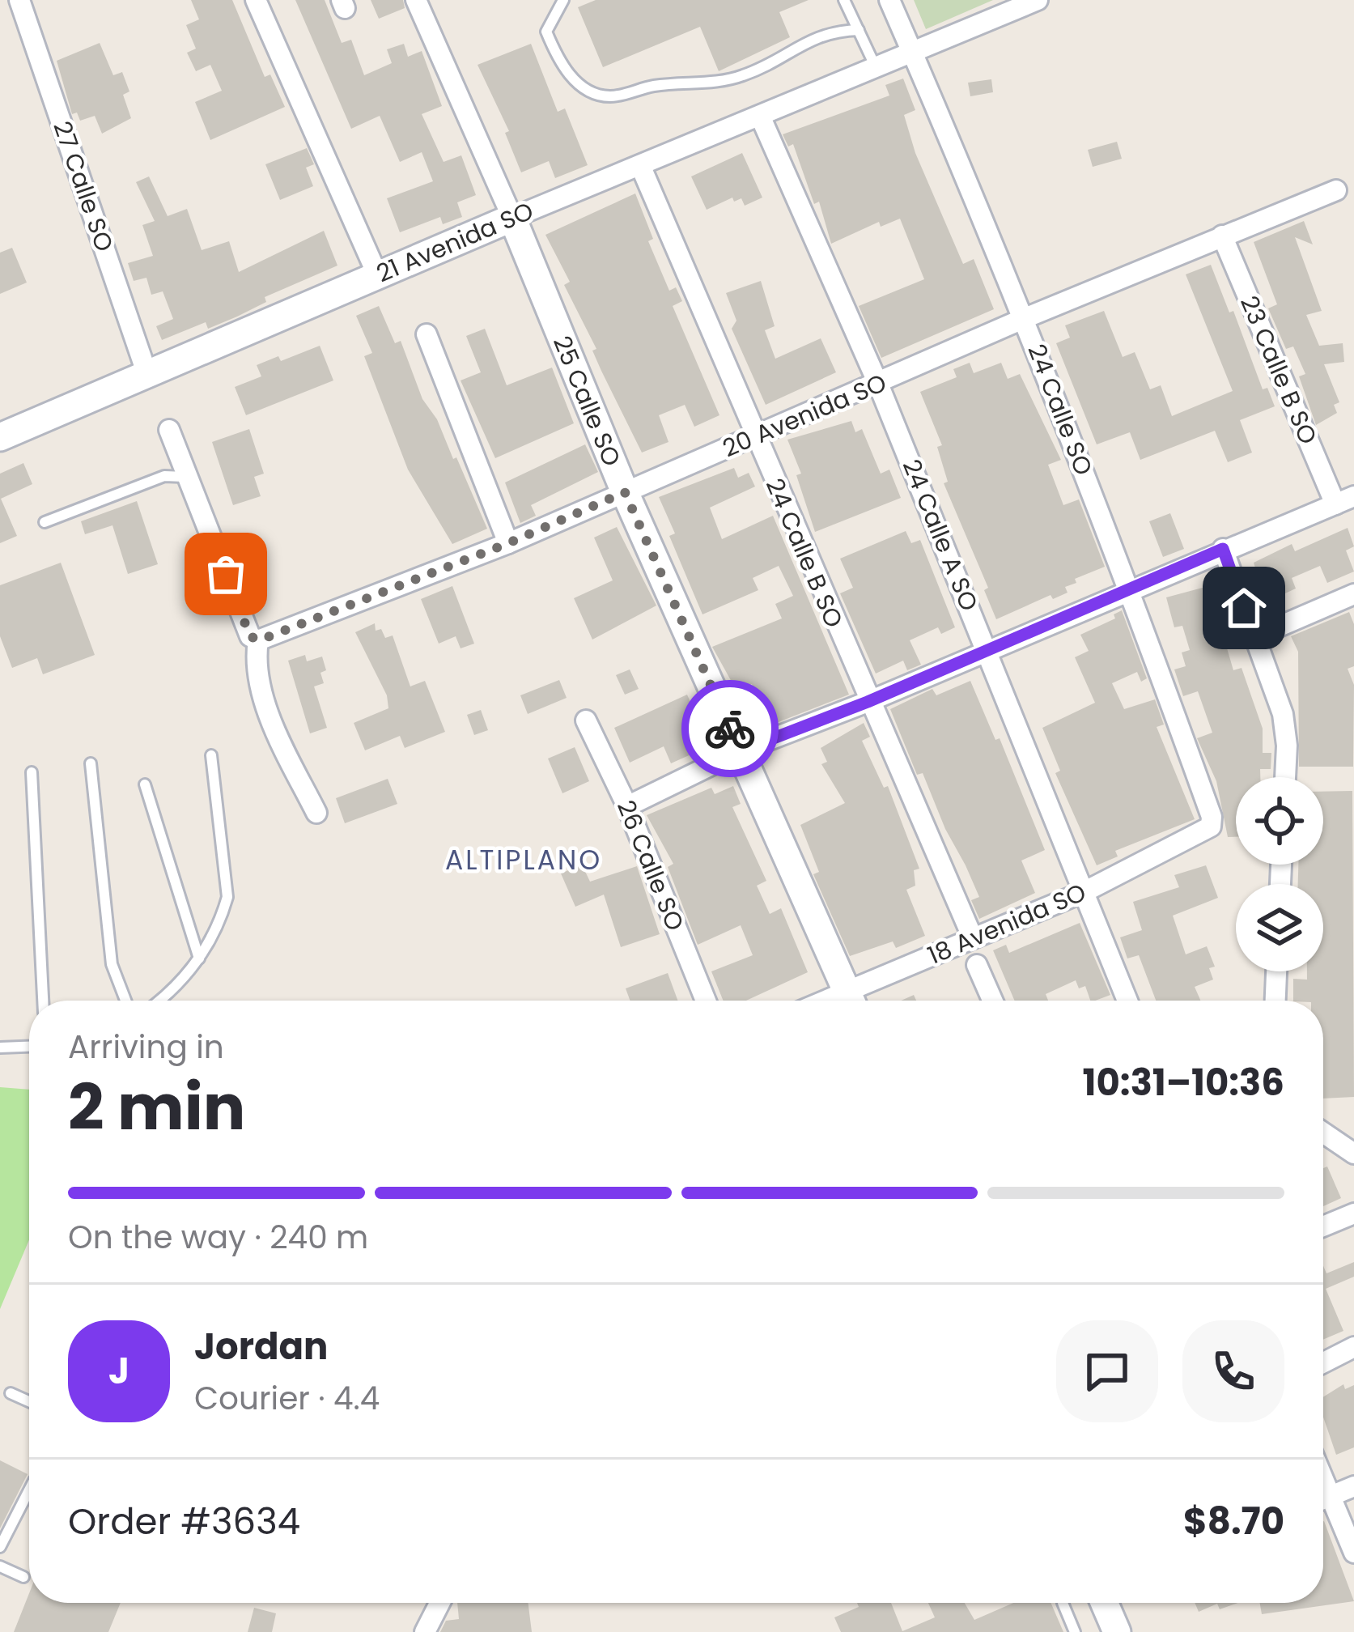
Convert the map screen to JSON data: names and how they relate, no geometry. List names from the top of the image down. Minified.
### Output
{"streets":{"street":["27 Calle SO","21 Avenida SO","23 Calle B SO","25 Calle SO","24 Calle SO","20 Avenida SO","24 Calle A SO","24 Calle B SO","26 Calle SO","18 Avenida SO"]},"crossings":[["27 Calle SO","21 Avenida SO"],["21 Avenida SO","25 Calle SO"],["21 Avenida SO","24 Calle SO"],["21 Avenida SO","24 Calle A SO"],["21 Avenida SO","24 Calle B SO"],["23 Calle B SO","20 Avenida SO"],["25 Calle SO","20 Avenida SO"],["24 Calle SO","20 Avenida SO"],["24 Calle SO","18 Avenida SO"],["20 Avenida SO","24 Calle A SO"],["20 Avenida SO","24 Calle B SO"],["24 Calle A SO","18 Avenida SO"],["24 Calle B SO","18 Avenida SO"]],"districts":["ALTIPLANO"],"page":{"heading":["2 min","Arriving in","10:31–10:36"],"panel":["Jordan","Courier · 4.4","Order #3634","$8.70"],"bar":"On the way · 240 m","round":"J"}}
